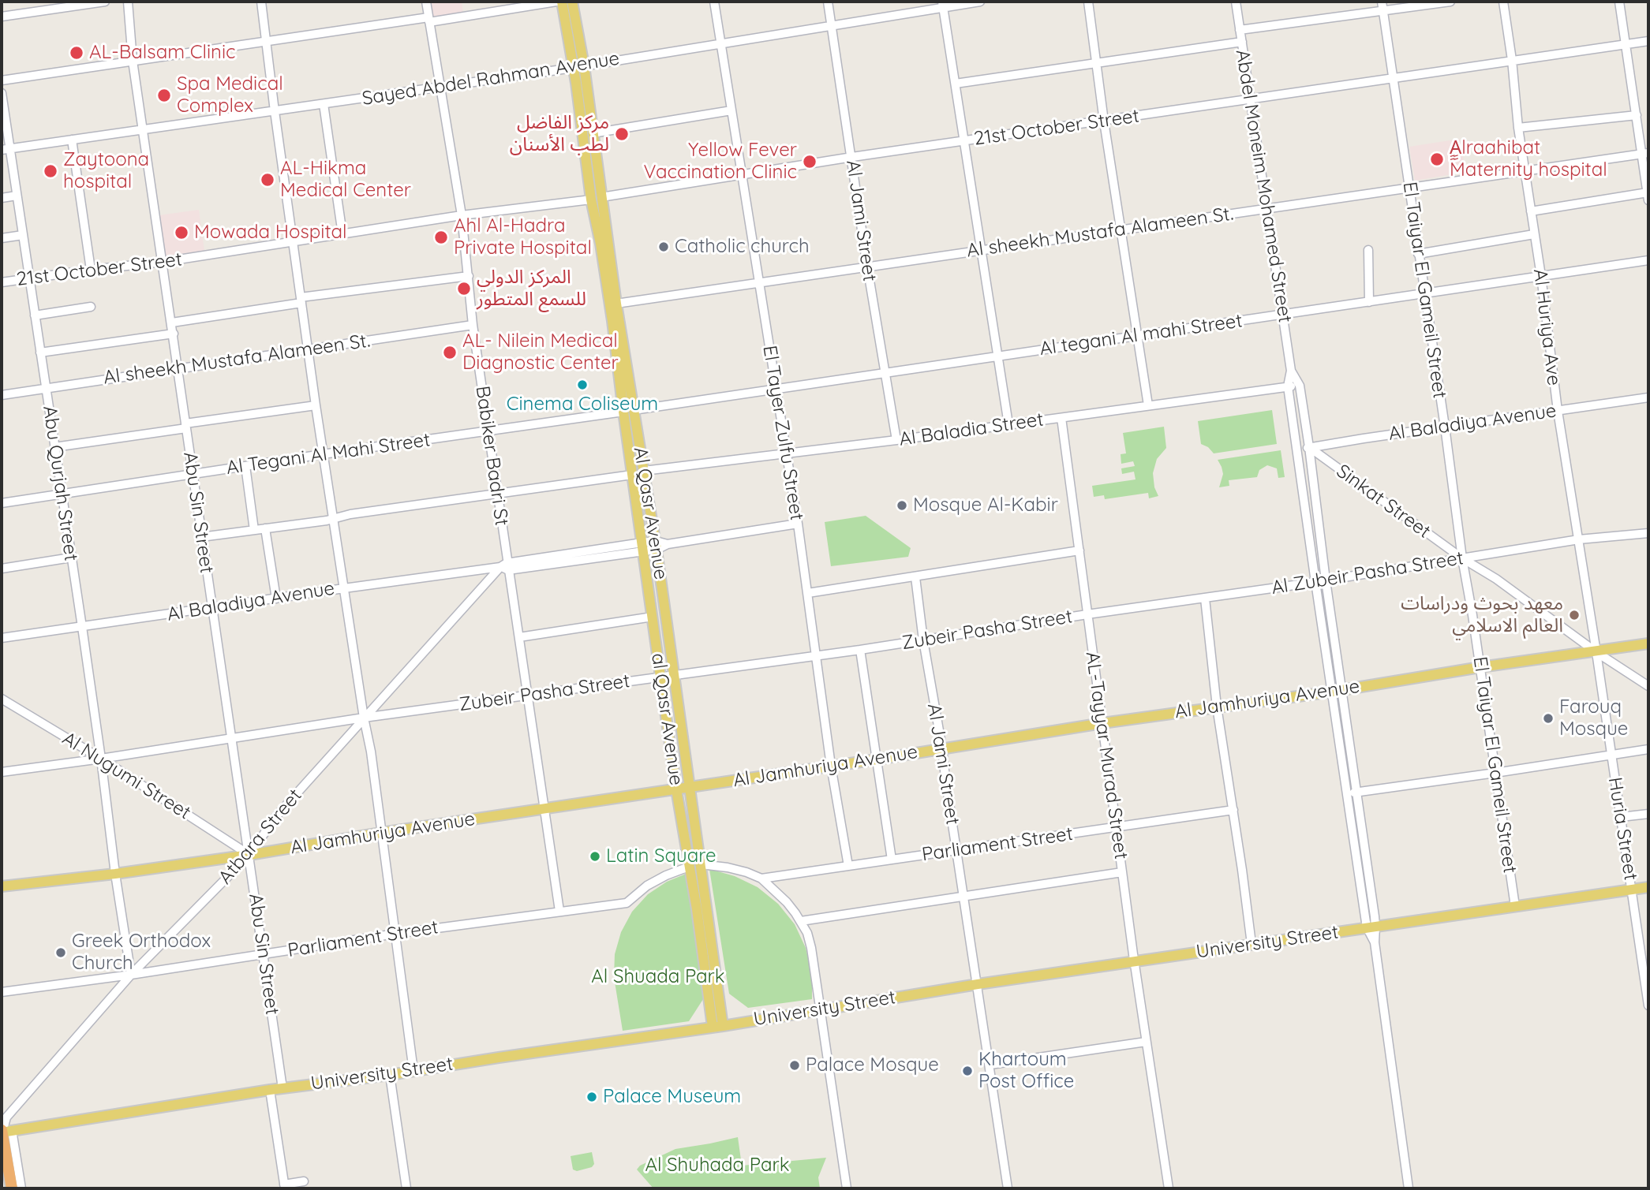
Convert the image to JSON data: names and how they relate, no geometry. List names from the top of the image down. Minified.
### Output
{"streets":{"main road":["Al Qasr Avenue","Al Jamhuriya Avenue","al Qasr Avenue","University Street"],"street":["Sayed Abdel Rahman Avenue","21st October Street","Abdel Moneim Mohamed Street","Al Jami Street","Al sheekh Mustafa Alameen St.","El Taiyar El Gameil Street","Al Huriya Ave","Al tegani Al mahi Street","Al Baladiya Avenue","Al Baladia Street","El Tayer Zulfu Street","Al Tegani Al Mahi Street","Babiker Badri St","Abu Qurjah Street","Sinkat Street","Abu Sin Street","Al Zubeir Pasha Street","Zubeir Pasha Street","AL-Tayyar Murad Street","Al Nugumi Street","Huria Street","Atbara Street","Parliament Street"]},"crossings":[["Sayed Abdel Rahman Avenue","Al Jami Street"],["Sayed Abdel Rahman Avenue","El Tayer Zulfu Street"],["Sayed Abdel Rahman Avenue","Babiker Badri St"],["Sayed Abdel Rahman Avenue","Abu Qurjah Street"],["Sayed Abdel Rahman Avenue","Abu Sin Street"],["Sayed Abdel Rahman Avenue","Al Qasr Avenue"],["21st October Street","Abdel Moneim Mohamed Street"],["21st October Street","Al Jami Street"],["21st October Street","El Taiyar El Gameil Street"],["21st October Street","Al Huriya Ave"],["21st October Street","El Tayer Zulfu Street"],["21st October Street","Babiker Badri St"],["21st October Street","Abu Qurjah Street"],["21st October Street","Abu Sin Street"],["21st October Street","Al Qasr Avenue"],["Abdel Moneim Mohamed Street","Al sheekh Mustafa Alameen St."],["Abdel Moneim Mohamed Street","Al tegani Al mahi Street"],["Al Jami Street","Al sheekh Mustafa Alameen St."],["Al Jami Street","Al tegani Al mahi Street"],["Al Jami Street","Al Baladia Street"],["Al Jami Street","Zubeir Pasha Street"],["Al Jami Street","Al Jamhuriya Avenue"],["Al Jami Street","Parliament Street"],["Al Jami Street","University Street"],["Al sheekh Mustafa Alameen St.","El Taiyar El Gameil Street"],["Al sheekh Mustafa Alameen St.","Al Huriya Ave"],["Al sheekh Mustafa Alameen St.","El Tayer Zulfu Street"],["Al sheekh Mustafa Alameen St.","Babiker Badri St"],["Al sheekh Mustafa Alameen St.","Abu Qurjah Street"],["Al sheekh Mustafa Alameen St.","Abu Sin Street"],["Al sheekh Mustafa Alameen St.","Al Qasr Avenue"],["El Taiyar El Gameil Street","Al tegani Al mahi Street"],["El Taiyar El Gameil Street","Al Baladiya Avenue"],["El Taiyar El Gameil Street","Sinkat Street"],["El Taiyar El Gameil Street","Al Zubeir Pasha Street"],["El Taiyar El Gameil Street","Al Jamhuriya Avenue"],["El Taiyar El Gameil Street","University Street"],["Al Huriya Ave","Al tegani Al mahi Street"],["Al Huriya Ave","Al Baladiya Avenue"],["Al Huriya Ave","Sinkat Street"],["Al Huriya Ave","Al Zubeir Pasha Street"],["Al Huriya Ave","Al Jamhuriya Avenue"],["Al Huriya Ave","Huria Street"],["Al tegani Al mahi Street","El Tayer Zulfu Street"],["Al tegani Al mahi Street","Al Tegani Al Mahi Street"],["Al tegani Al mahi Street","Al Qasr Avenue"],["Al tegani Al mahi Street","al Qasr Avenue"],["Al Baladiya Avenue","El Tayer Zulfu Street"],["Al Baladiya Avenue","Babiker Badri St"],["Al Baladiya Avenue","Abu Qurjah Street"],["Al Baladiya Avenue","Sinkat Street"],["Al Baladiya Avenue","Abu Sin Street"],["Al Baladiya Avenue","Al Qasr Avenue"],["Al Baladiya Avenue","al Qasr Avenue"],["Al Baladiya Avenue","Atbara Street"],["Al Baladia Street","El Tayer Zulfu Street"],["Al Baladia Street","Al Qasr Avenue"],["Al Baladia Street","AL-Tayyar Murad Street"],["El Tayer Zulfu Street","Zubeir Pasha Street"],["El Tayer Zulfu Street","Al Jamhuriya Avenue"],["El Tayer Zulfu Street","Parliament Street"],["Al Tegani Al Mahi Street","Babiker Badri St"],["Al Tegani Al Mahi Street","Abu Qurjah Street"],["Al Tegani Al Mahi Street","Abu Sin Street"],["Al Tegani Al Mahi Street","Al Qasr Avenue"],["Al Tegani Al Mahi Street","al Qasr Avenue"],["Babiker Badri St","Zubeir Pasha Street"],["Babiker Badri St","Al Jamhuriya Avenue"],["Babiker Badri St","Atbara Street"],["Babiker Badri St","Parliament Street"],["Abu Qurjah Street","Zubeir Pasha Street"],["Abu Qurjah Street","Al Jamhuriya Avenue"],["Abu Qurjah Street","Al Nugumi Street"],["Abu Qurjah Street","Atbara Street"],["Abu Qurjah Street","Parliament Street"],["Sinkat Street","Al Zubeir Pasha Street"],["Sinkat Street","Al Jamhuriya Avenue"],["Sinkat Street","Huria Street"],["Abu Sin Street","Zubeir Pasha Street"],["Abu Sin Street","Al Jamhuriya Avenue"],["Abu Sin Street","Al Nugumi Street"],["Abu Sin Street","Atbara Street"],["Abu Sin Street","Parliament Street"],["Abu Sin Street","University Street"],["Al Qasr Avenue","Zubeir Pasha Street"],["Al Qasr Avenue","Al Jamhuriya Avenue"],["Al Qasr Avenue","al Qasr Avenue"],["Al Qasr Avenue","University Street"],["Al Zubeir Pasha Street","Zubeir Pasha Street"],["Al Zubeir Pasha Street","AL-Tayyar Murad Street"],["Zubeir Pasha Street","al Qasr Avenue"],["Zubeir Pasha Street","AL-Tayyar Murad Street"],["Zubeir Pasha Street","Al Nugumi Street"],["Zubeir Pasha Street","Atbara Street"],["Al Jamhuriya Avenue","al Qasr Avenue"],["Al Jamhuriya Avenue","AL-Tayyar Murad Street"],["Al Jamhuriya Avenue","Al Nugumi Street"],["Al Jamhuriya Avenue","Huria Street"],["Al Jamhuriya Avenue","Atbara Street"],["al Qasr Avenue","Parliament Street"],["al Qasr Avenue","University Street"],["AL-Tayyar Murad Street","Parliament Street"],["AL-Tayyar Murad Street","University Street"],["Al Nugumi Street","Atbara Street"],["Huria Street","University Street"],["Atbara Street","Parliament Street"],["Atbara Street","University Street"]],"parks":["Al Shuada Park","Al Shuhada Park"],"places":["AL-Balsam Clinic","Spa Medical Complex","مركز الفاضل لطب الأسنان","ِِAِِlraahibat Maternity hospital","Yellow Fever Vaccination Clinic","Zaytoona hospital","AL-Hikma Medical Center","Mowada Hospital","Ahl Al-Hadra Private Hospital","Catholic church","المركز الدولي للسمع المتطور","AL- Nilein Medical Diagnostic Center","Cinema Coliseum","Mosque Al-Kabir","معهد بحوث ودراسات العالم الاسلامي","Farouq Mosque","Latin Square","Greek Orthodox Church","Palace Mosque","Khartoum Post Office","Palace Museum"]}
